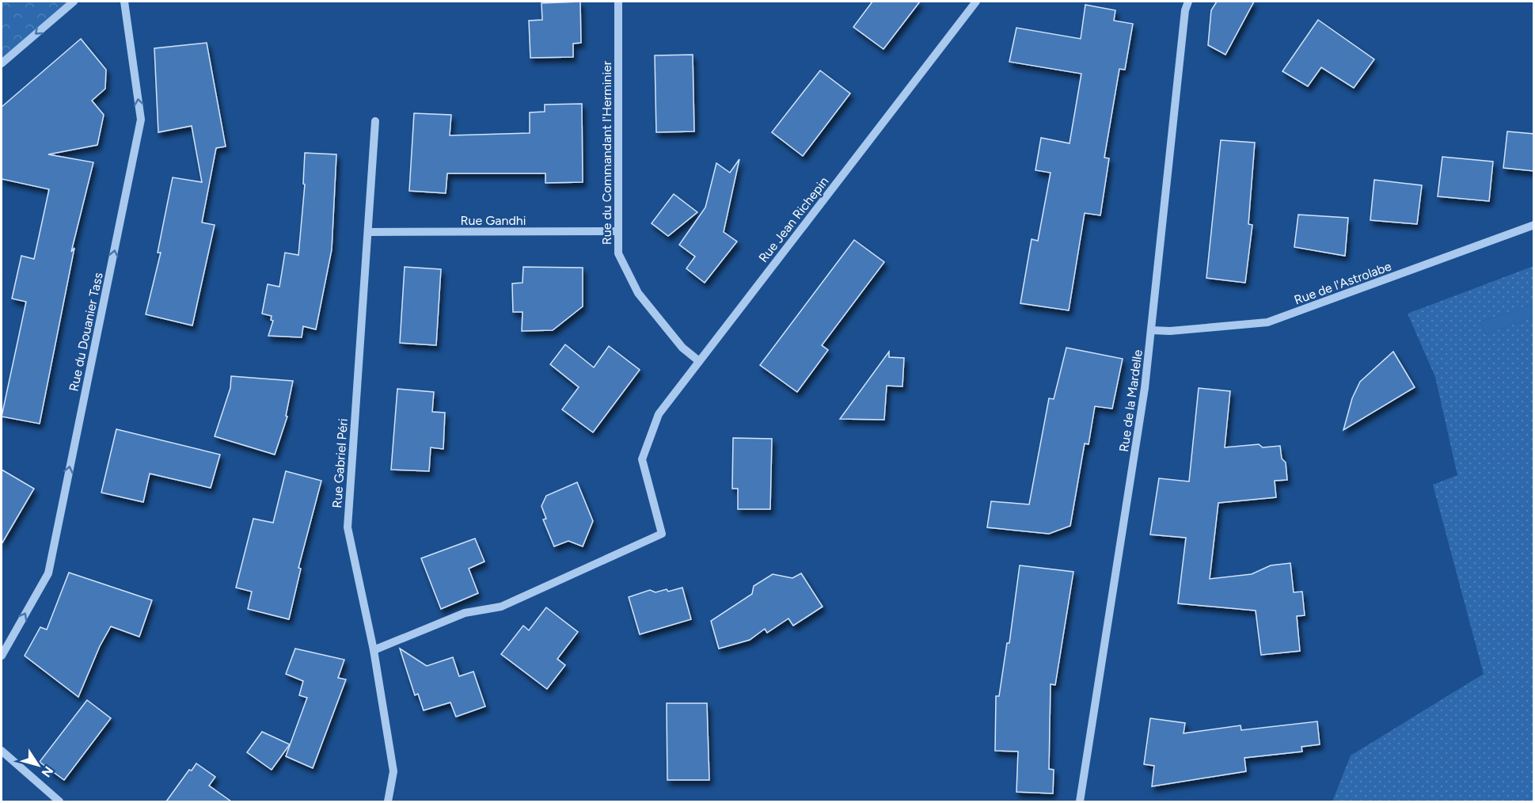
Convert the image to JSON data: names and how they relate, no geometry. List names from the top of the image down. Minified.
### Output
{"streets":{"street":["Rue du Commandant l'Herminier","Rue Jean Richepin","Rue Gandhi","Rue de l'Astrolabe","Rue du Douanier Tass","Rue de la Mardelle","Rue Gabriel Péri"]},"crossings":[["Rue du Commandant l'Herminier","Rue Jean Richepin"],["Rue du Commandant l'Herminier","Rue Gandhi"],["Rue Jean Richepin","Rue Gabriel Péri"],["Rue Gandhi","Rue Gabriel Péri"],["Rue de l'Astrolabe","Rue de la Mardelle"]],"one_way":["Rue du Douanier Tass"],"north":"bottom right"}
